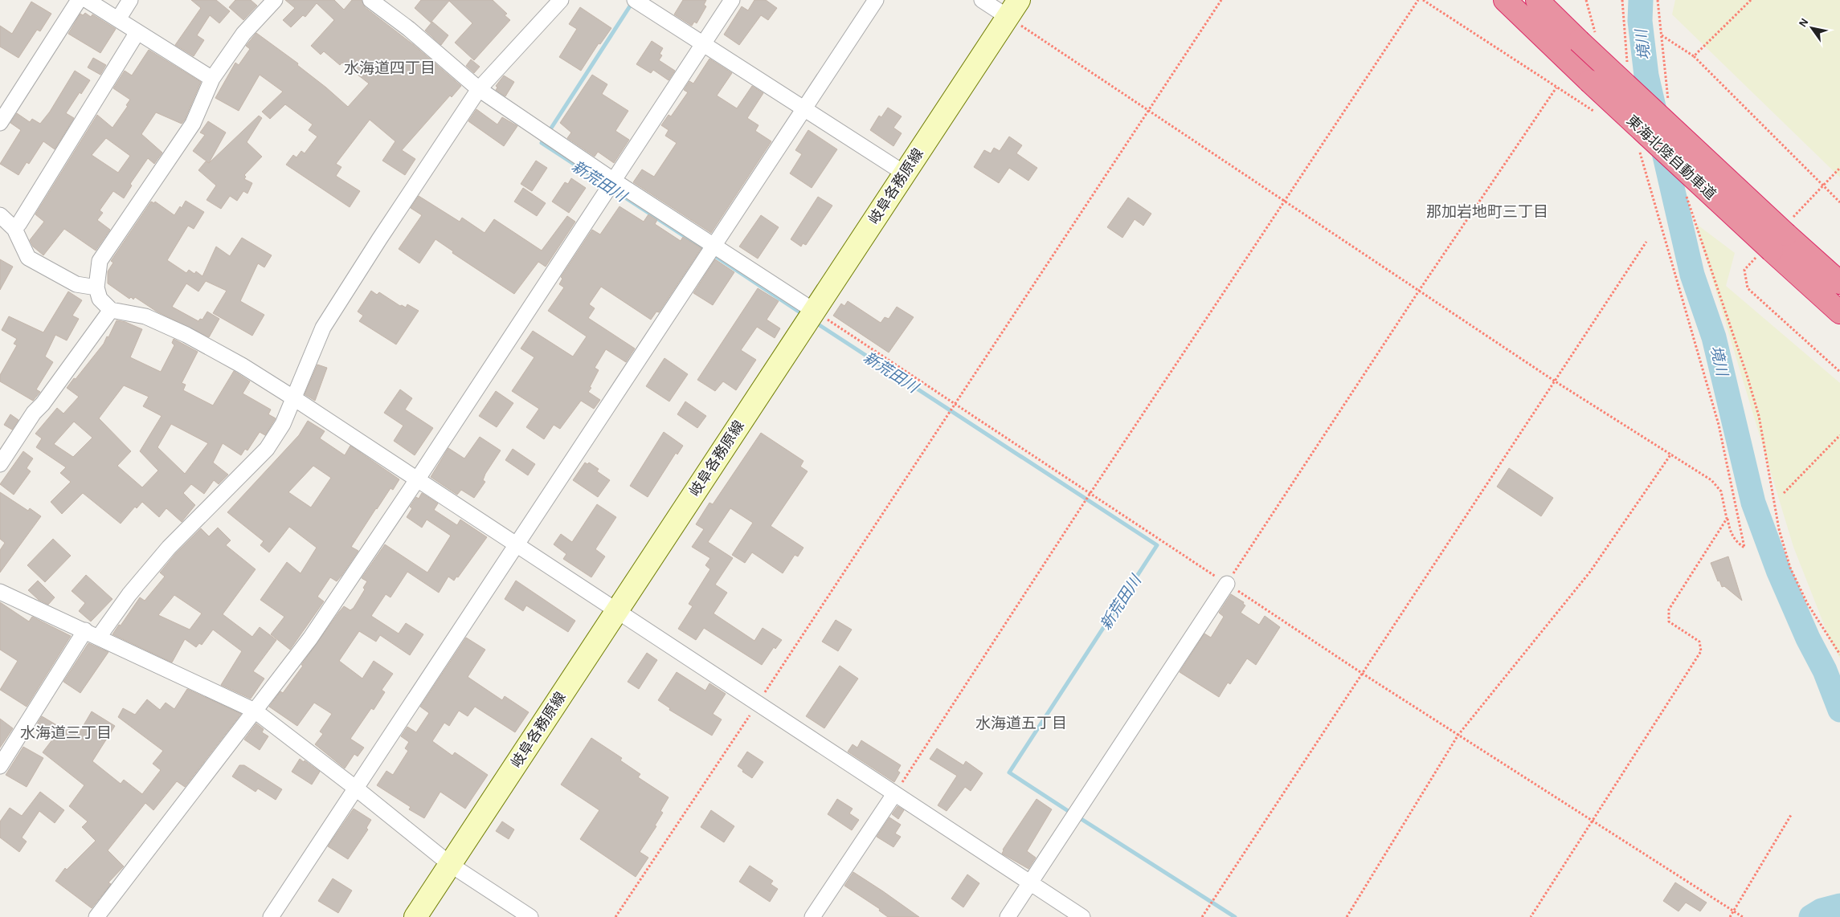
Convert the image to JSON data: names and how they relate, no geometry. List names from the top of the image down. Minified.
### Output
{"streets":{"highway":["東海北陸自動車道"],"main road":["岐阜各務原線"]},"districts":["水海道四丁目","那加岩地町三丁目","水海道五丁目","水海道三丁目"],"water":["境川","新荒田川"],"north":"top left"}
